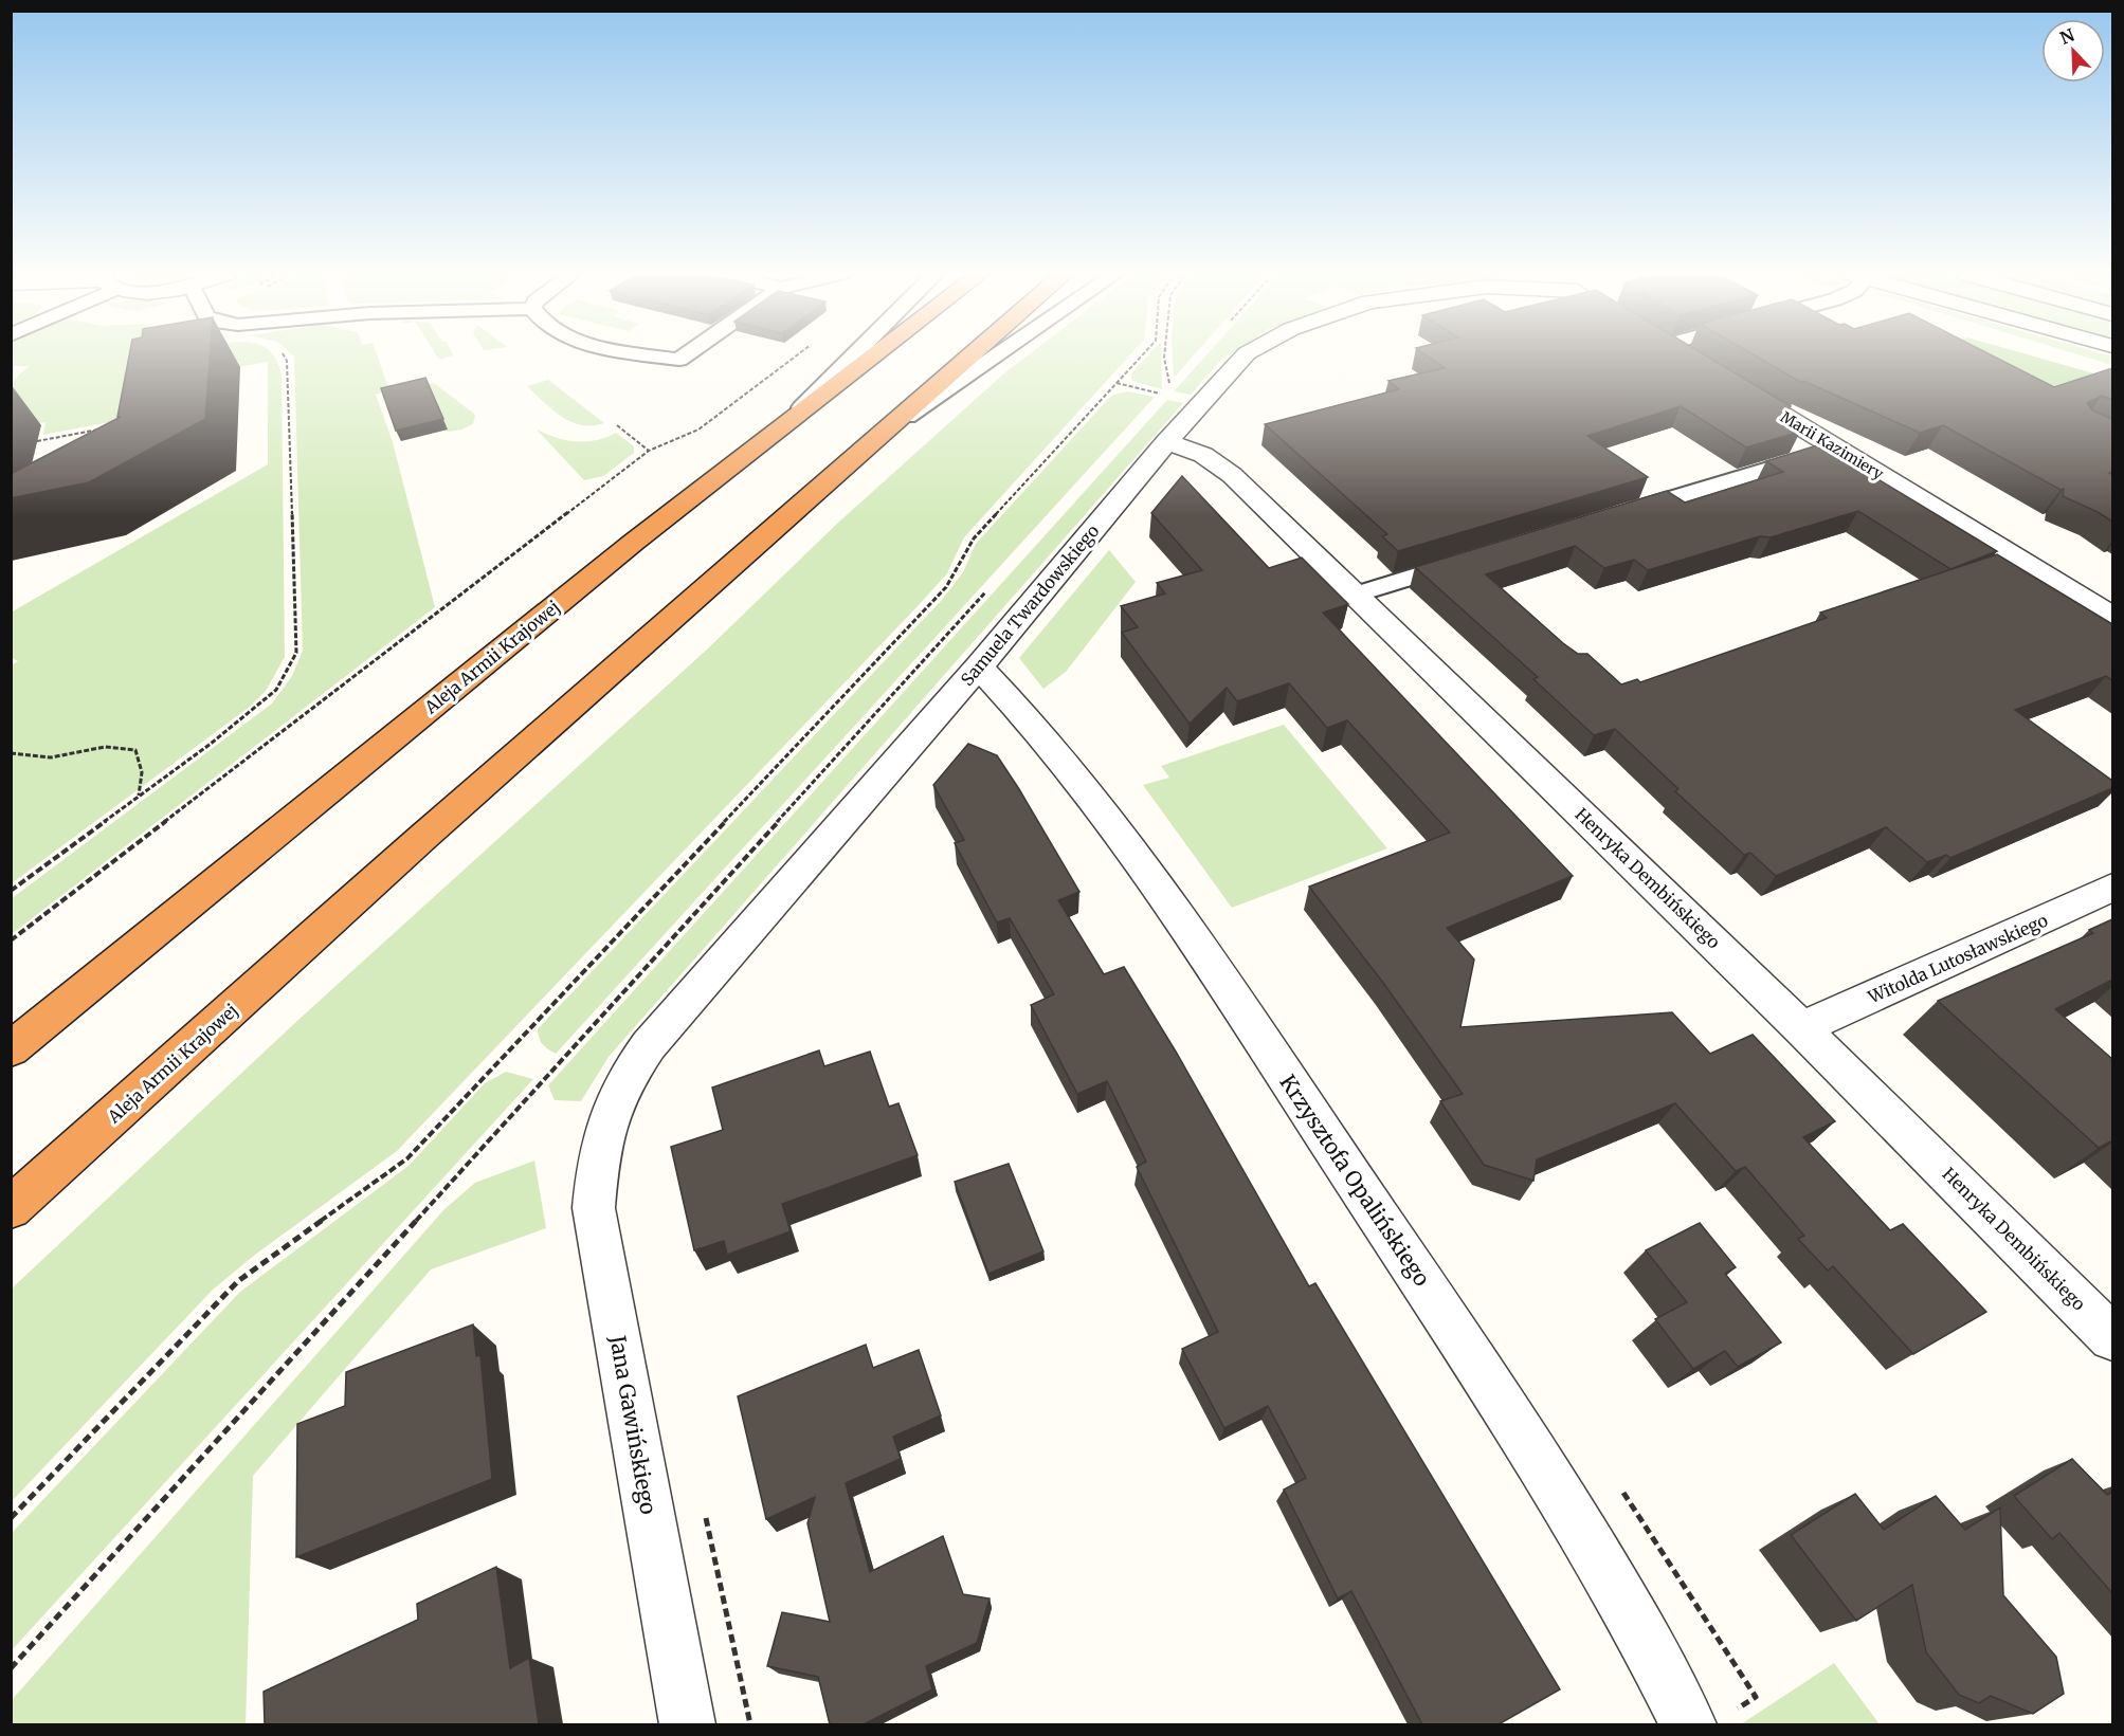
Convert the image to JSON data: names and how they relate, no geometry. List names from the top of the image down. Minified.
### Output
{"streets":{"highway":["Aleja Armii Krajowej"],"street":["Marii Kazimiery","Samuela Twardowskiego","Henryka Dembińskiego","Witolda Lutosławskiego","Krzysztofa Opalińskiego","Jana Gawińskiego"]},"crossings":[["Samuela Twardowskiego","Henryka Dembińskiego"],["Samuela Twardowskiego","Krzysztofa Opalińskiego"],["Samuela Twardowskiego","Jana Gawińskiego"],["Henryka Dembińskiego","Witolda Lutosławskiego"]],"north":"top left"}
